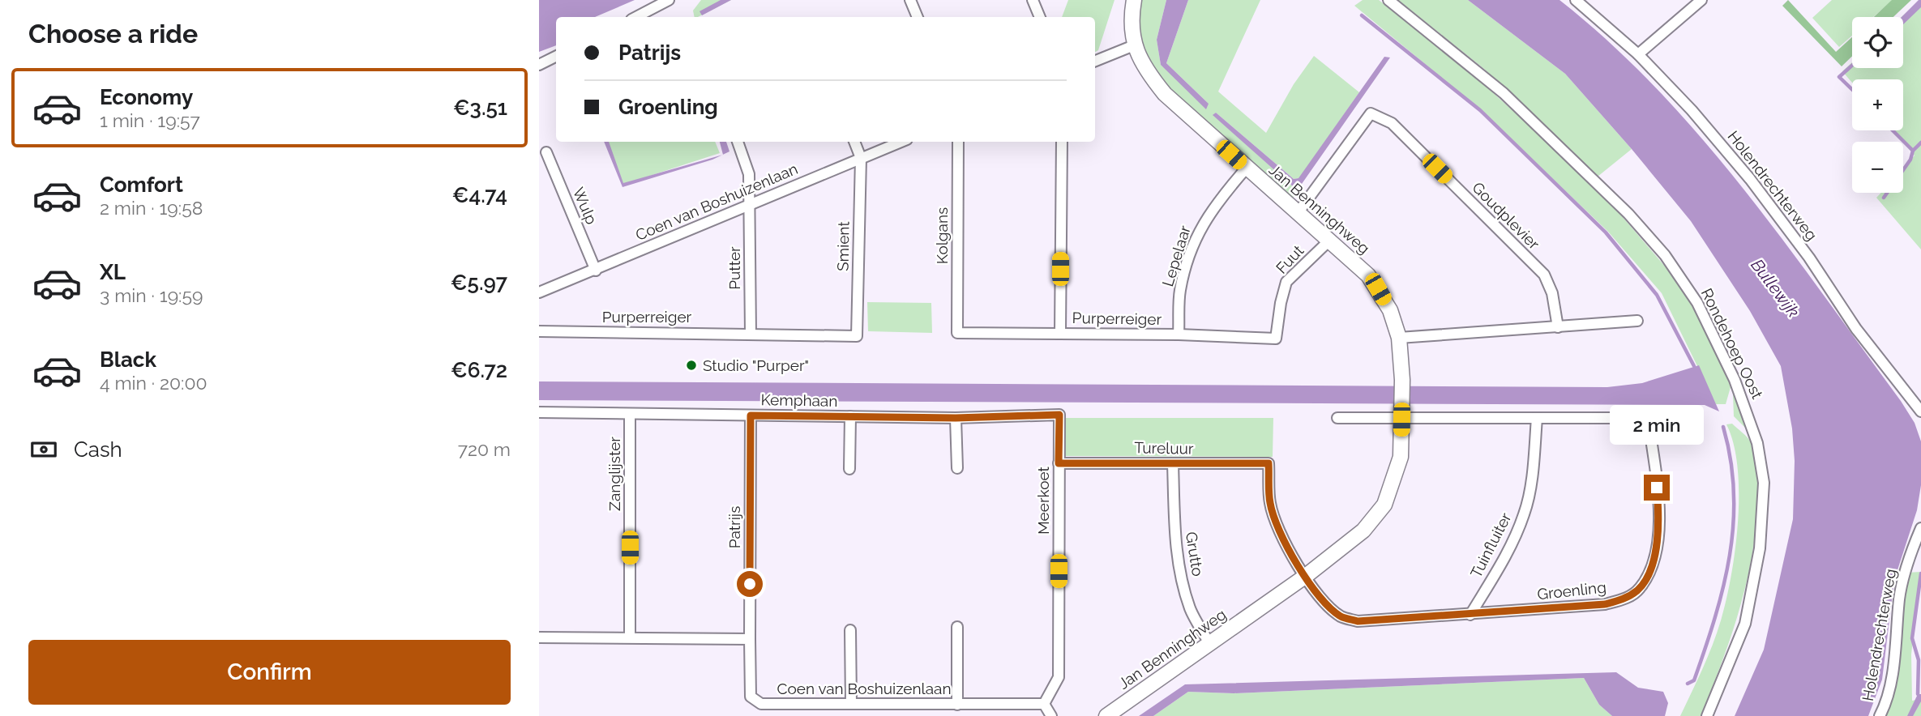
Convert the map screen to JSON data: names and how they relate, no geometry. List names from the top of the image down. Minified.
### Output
{"streets":{"street":["Holendrechterweg","Coen van Boshuizenlaan","Wulp","Jan Benninghweg","Goudplevier","Kolgans","Smient","Lepelaar","Fuut","Putter","Purperreiger","Rondehoep Oost","Kemphaan","Tureluur","Zanglijster","Meerkoet","Patrijs","Tuinfluiter","Grutto","Groenling"]},"crossings":[["Coen van Boshuizenlaan","Wulp"],["Coen van Boshuizenlaan","Smient"],["Coen van Boshuizenlaan","Putter"],["Coen van Boshuizenlaan","Meerkoet"],["Coen van Boshuizenlaan","Patrijs"],["Jan Benninghweg","Goudplevier"],["Jan Benninghweg","Lepelaar"],["Jan Benninghweg","Fuut"],["Jan Benninghweg","Grutto"],["Jan Benninghweg","Groenling"],["Kolgans","Purperreiger"],["Smient","Purperreiger"],["Lepelaar","Purperreiger"],["Fuut","Purperreiger"],["Putter","Purperreiger"],["Kemphaan","Zanglijster"],["Kemphaan","Meerkoet"],["Kemphaan","Patrijs"],["Tureluur","Meerkoet"],["Tureluur","Grutto"],["Tureluur","Groenling"],["Tuinfluiter","Groenling"]],"water":["Bullewijk"],"places":["Studio \"Purper\""],"page":{"heading":"Choose a ride","map_buttons":["+","−"],"banner":["Patrijs","Groenling"],"list":[{"name":"Economy","note":"1 min · 19:57","value":"€3.51"},{"name":"Comfort","note":"2 min · 19:58","value":"€4.74"},{"name":"XL","note":"3 min · 19:59","value":"€5.97"},{"name":"Black","note":"4 min · 20:00","value":"€6.72"}],"bubble":"2 min","pay":["Cash","720 m"],"buttons":"Confirm"}}
